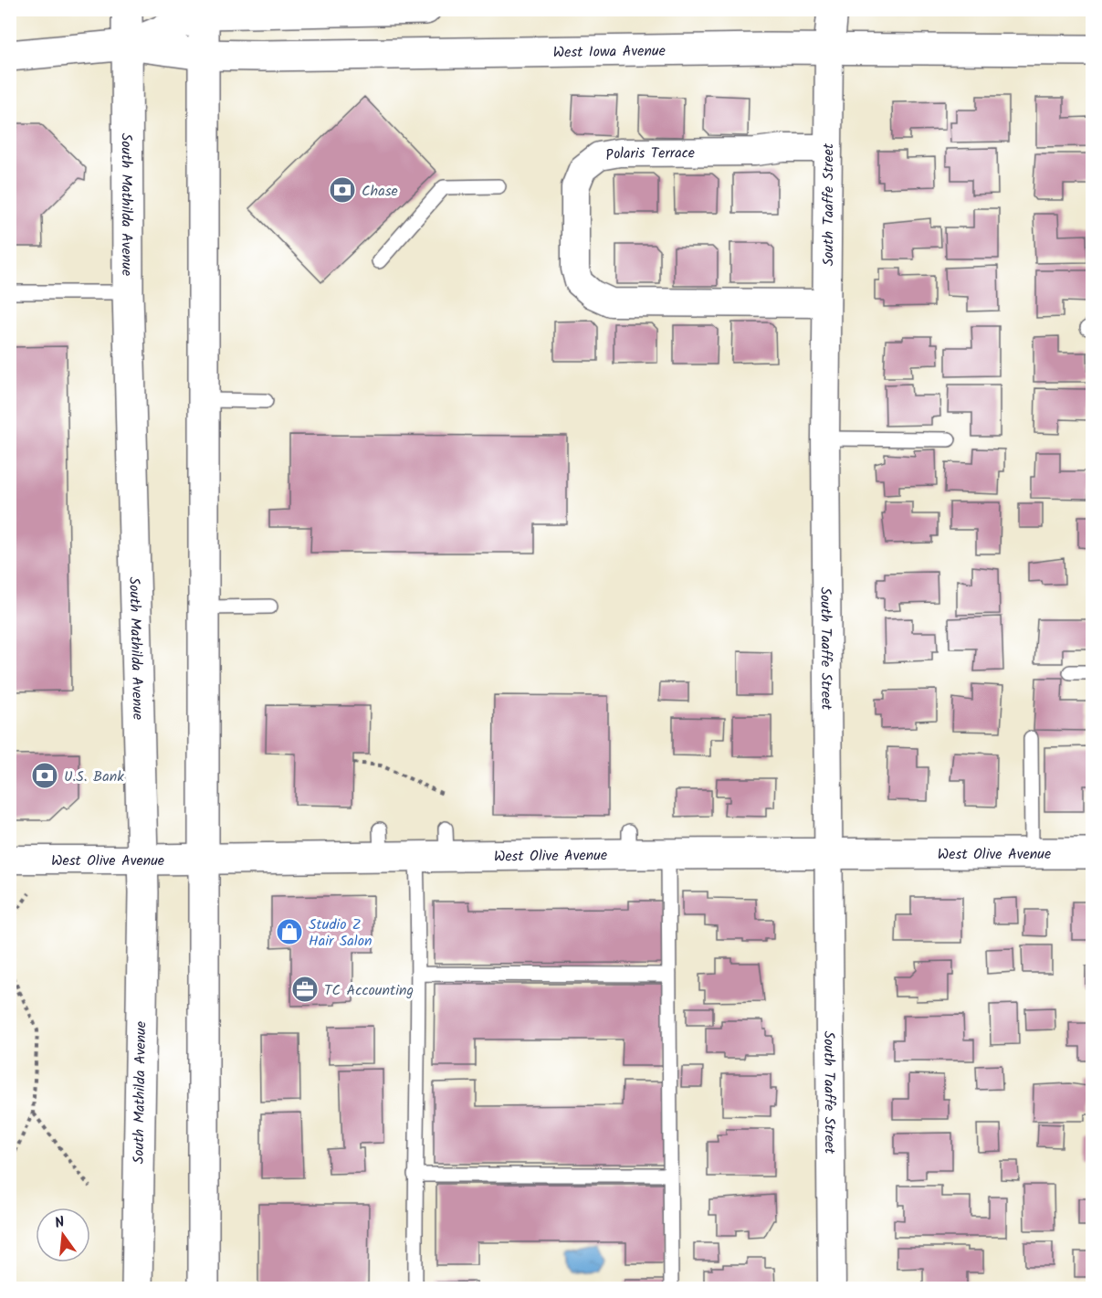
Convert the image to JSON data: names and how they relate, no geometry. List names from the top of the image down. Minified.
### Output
{"streets":{"main road":["West Iowa Avenue","South Taaffe Street","South Mathilda Avenue","West Olive Avenue"],"street":["Polaris Terrace"]},"crossings":[["West Iowa Avenue","South Taaffe Street"],["West Iowa Avenue","South Mathilda Avenue"],["Polaris Terrace","South Taaffe Street"],["South Taaffe Street","West Olive Avenue"],["South Mathilda Avenue","West Olive Avenue"]],"places":{"bank":["Chase","U.S. Bank"],"shop":["Studio Z Hair Salon"],"office":["TC Accounting"]},"north":"top"}
